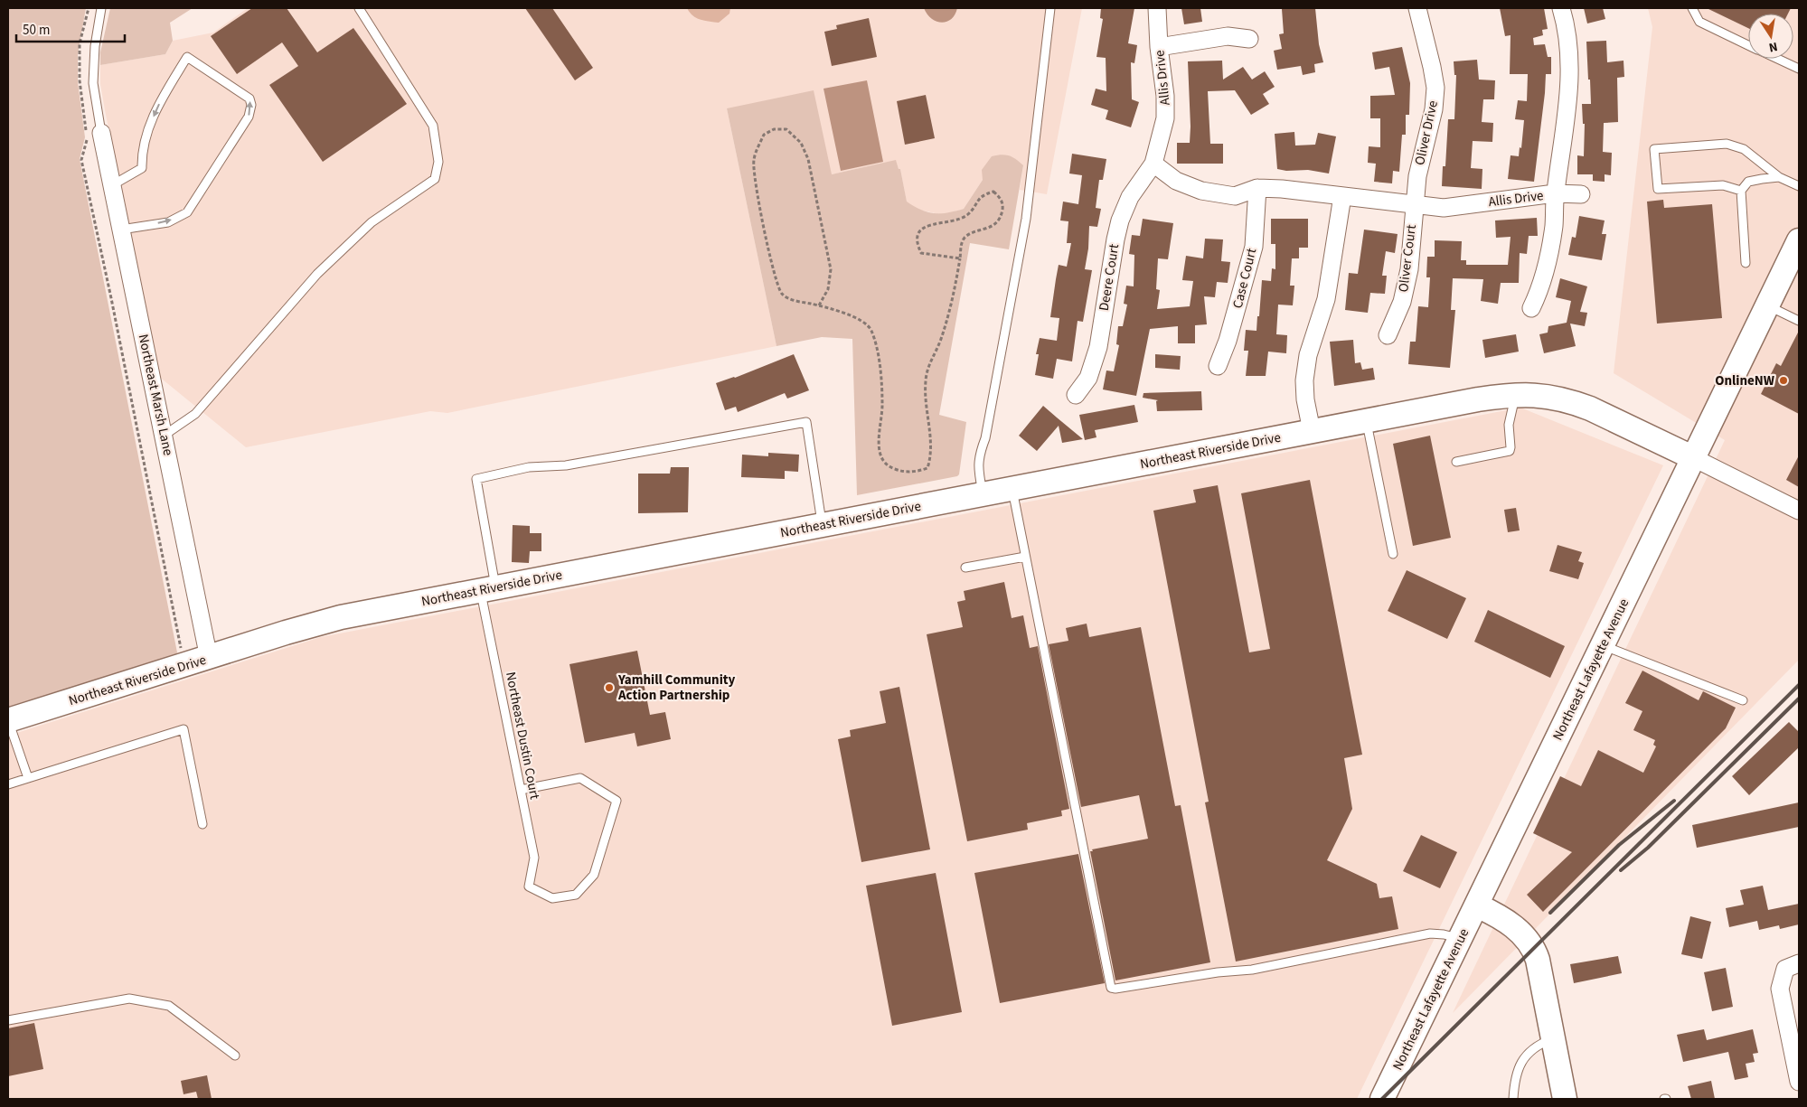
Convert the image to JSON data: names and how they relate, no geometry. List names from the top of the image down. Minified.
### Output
{"streets":{"street":["Allis Drive","Oliver Drive","Oliver Court","Deere Court","Case Court","Northeast Marsh Lane","Northeast Riverside Drive","Northeast Lafayette Avenue"],"lane":["Northeast Dustin Court"]},"crossings":[["Allis Drive","Oliver Drive"],["Allis Drive","Oliver Court"],["Allis Drive","Deere Court"],["Allis Drive","Case Court"],["Oliver Drive","Oliver Court"],["Northeast Marsh Lane","Northeast Riverside Drive"],["Northeast Riverside Drive","Northeast Lafayette Avenue"],["Northeast Riverside Drive","Northeast Dustin Court"]],"places":["OnlineNW","Yamhill Community Action Partnership"],"scale_bar":"50 m","north":"bottom"}
